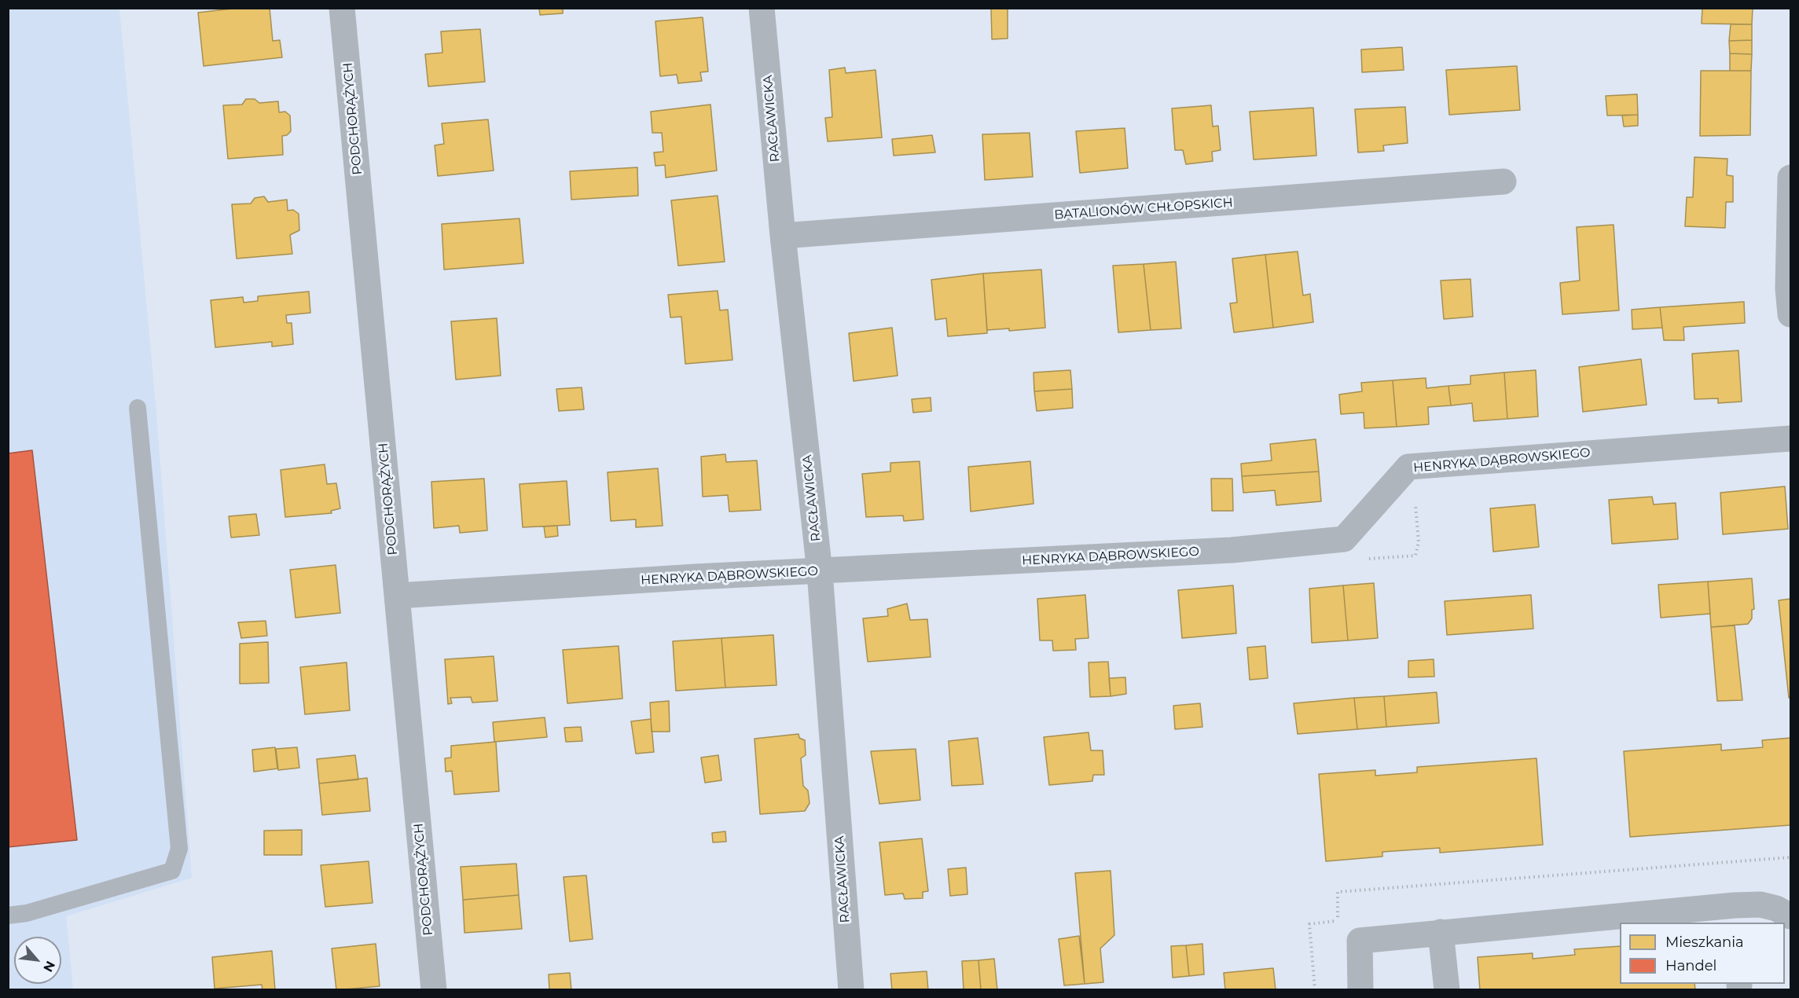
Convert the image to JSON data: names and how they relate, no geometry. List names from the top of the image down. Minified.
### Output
{"streets":{"street":["PODCHORĄŻYCH","RACŁAWICKA","BATALIONÓW CHŁOPSKICH","HENRYKA DĄBROWSKIEGO"]},"crossings":[["PODCHORĄŻYCH","HENRYKA DĄBROWSKIEGO"],["RACŁAWICKA","BATALIONÓW CHŁOPSKICH"],["RACŁAWICKA","HENRYKA DĄBROWSKIEGO"]],"legend":["Mieszkania","Handel"],"north":"bottom right"}
